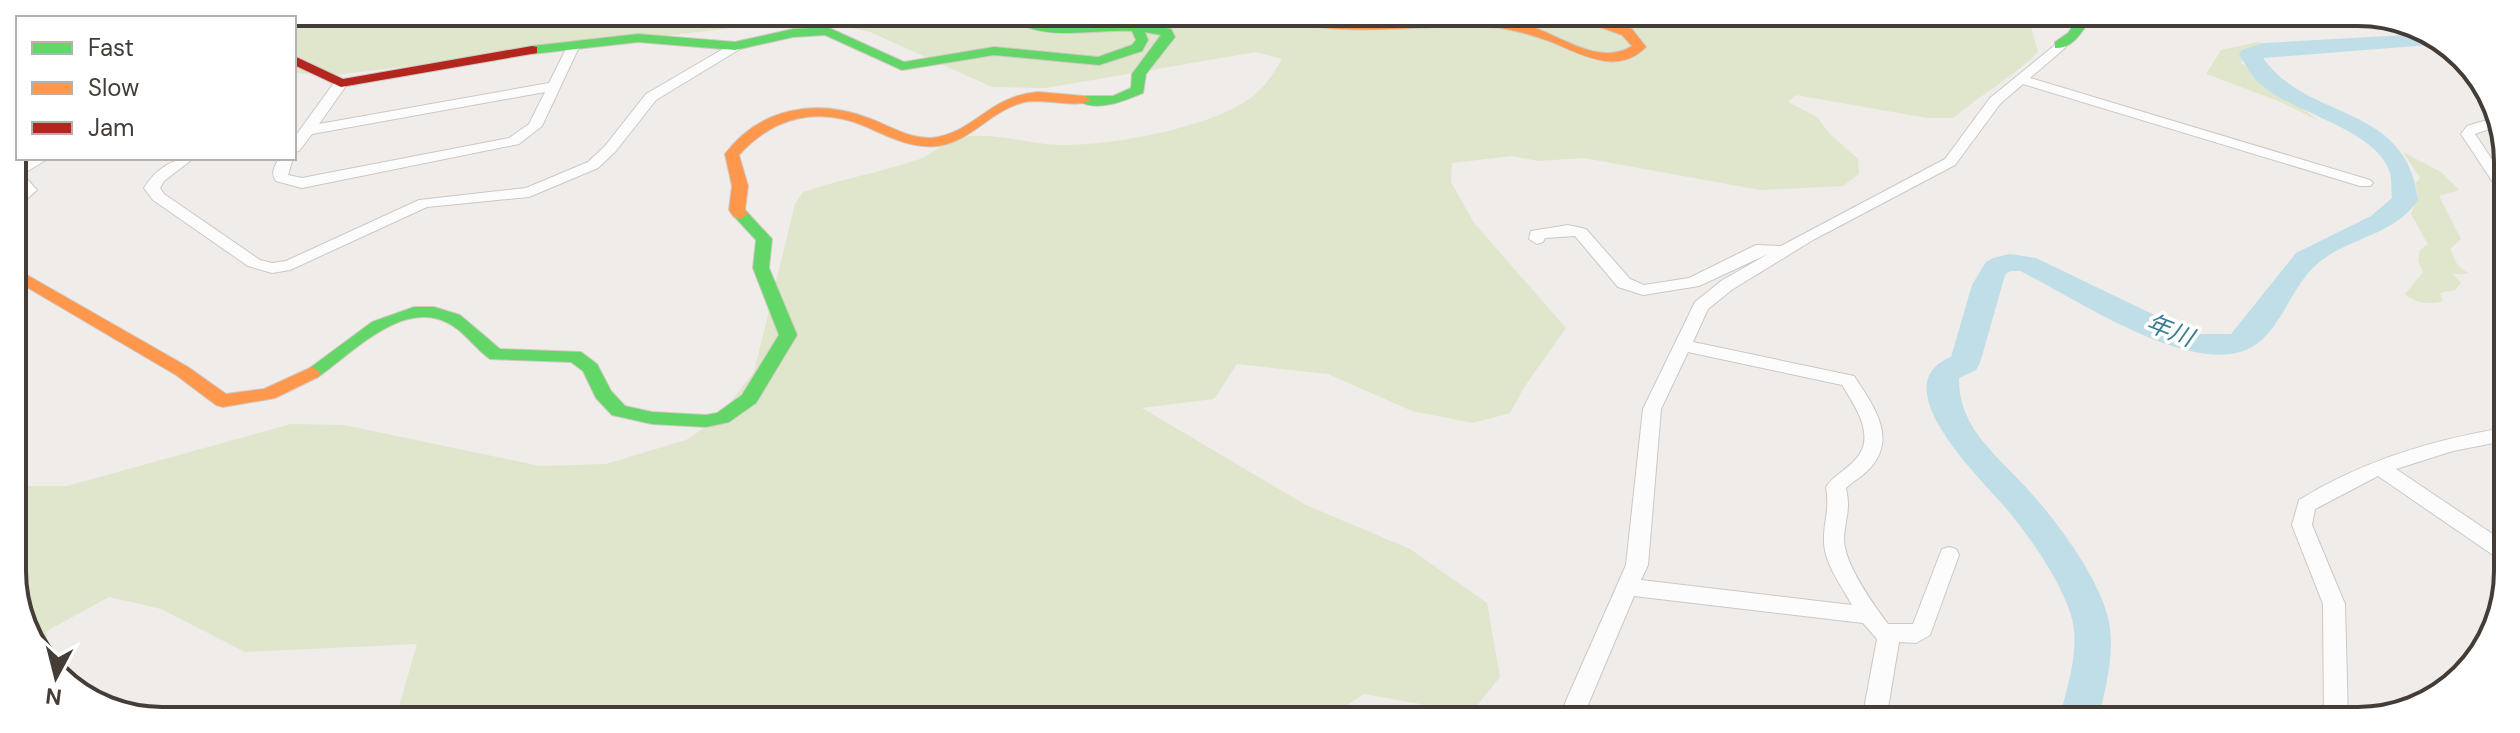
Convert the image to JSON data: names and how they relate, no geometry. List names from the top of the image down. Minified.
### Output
{"water":["年川"],"legend":["Fast","Slow","Jam"],"north":"bottom"}
